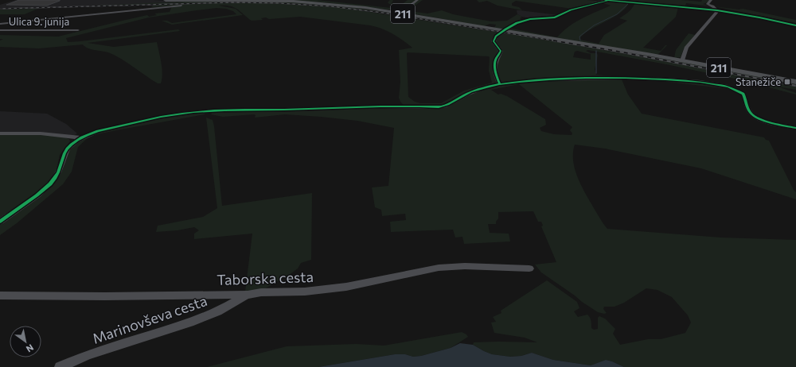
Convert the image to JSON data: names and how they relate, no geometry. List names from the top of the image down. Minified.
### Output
{"streets":{"main road":["211"],"street":["Ulica 9. junija","Taborska cesta","Marinovševa cesta"]},"crossings":[["Taborska cesta","Marinovševa cesta"]],"places":{"transit":["Stanežiče"]},"north":"bottom right"}
